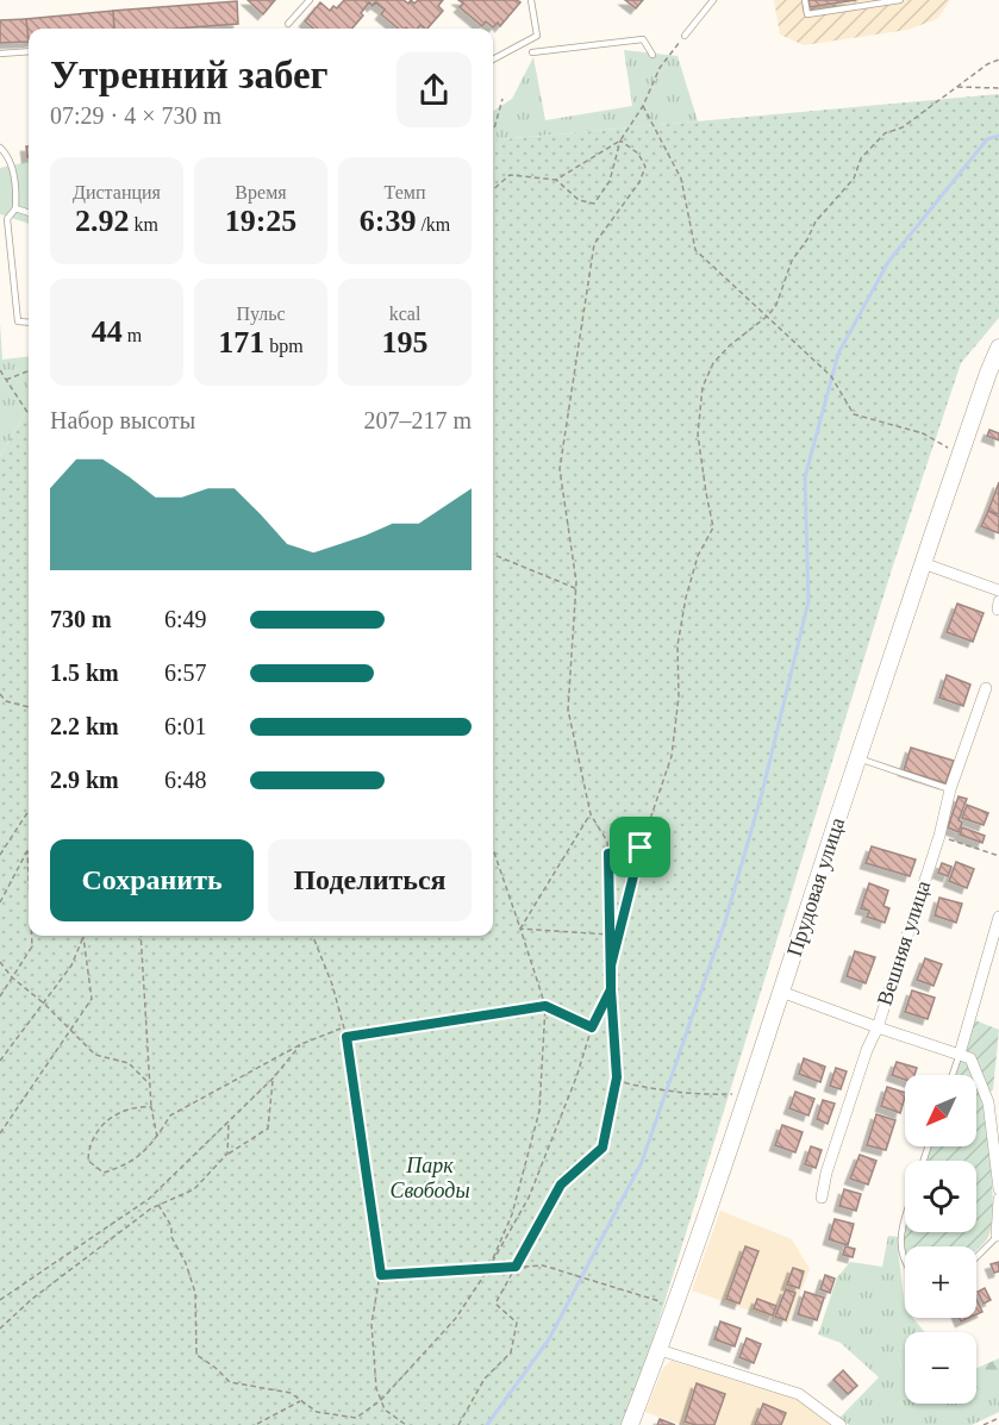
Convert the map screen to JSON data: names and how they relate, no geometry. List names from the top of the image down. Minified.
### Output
{"streets":{"main road":["Прудовая улица"],"street":["Вешняя улица"]},"parks":["Парк Свободы"],"north":"bottom left","page":{"heading":["Утренний забег","07:29 · 4 × 730 m"],"stats":[["Дистанция","2.92 km"],["Время","19:25"],["Темп","6:39 /km"],["44 m"],["Пульс","171 bpm"],["kcal","195"]],"chart":["Набор высоты","207–217 m"],"list":[{"name":"730 m","note":"6:49"},{"name":"1.5 km","note":"6:57"},{"name":"2.2 km","note":"6:01"},{"name":"2.9 km","note":"6:48"}],"buttons":["Сохранить","Поделиться"],"map_buttons":["+","−"]}}
